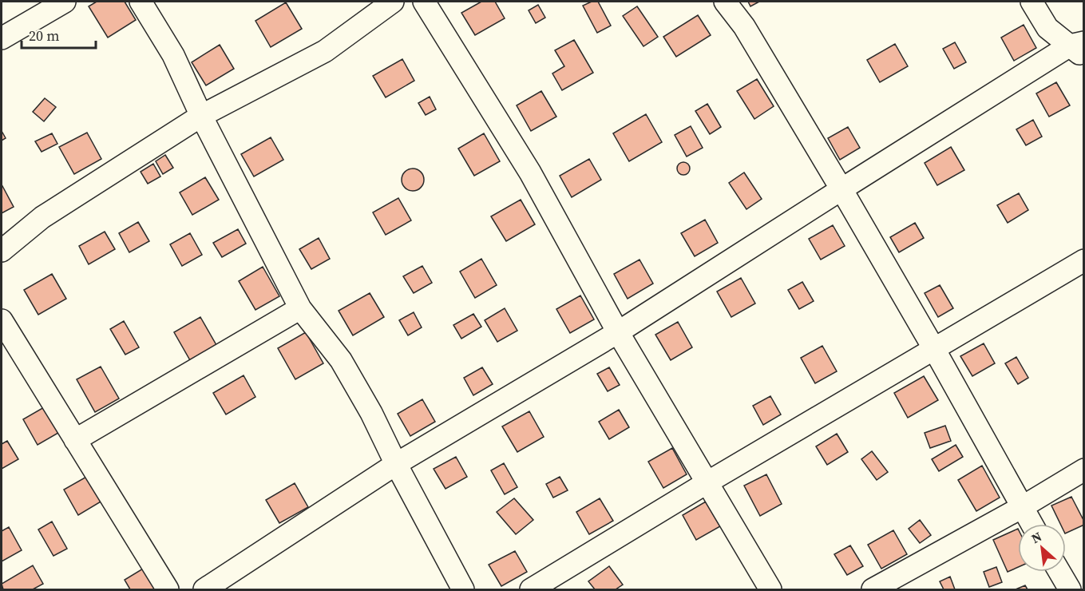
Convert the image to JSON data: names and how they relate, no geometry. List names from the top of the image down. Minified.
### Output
{"scale_bar":"20 m","north":"top left"}
